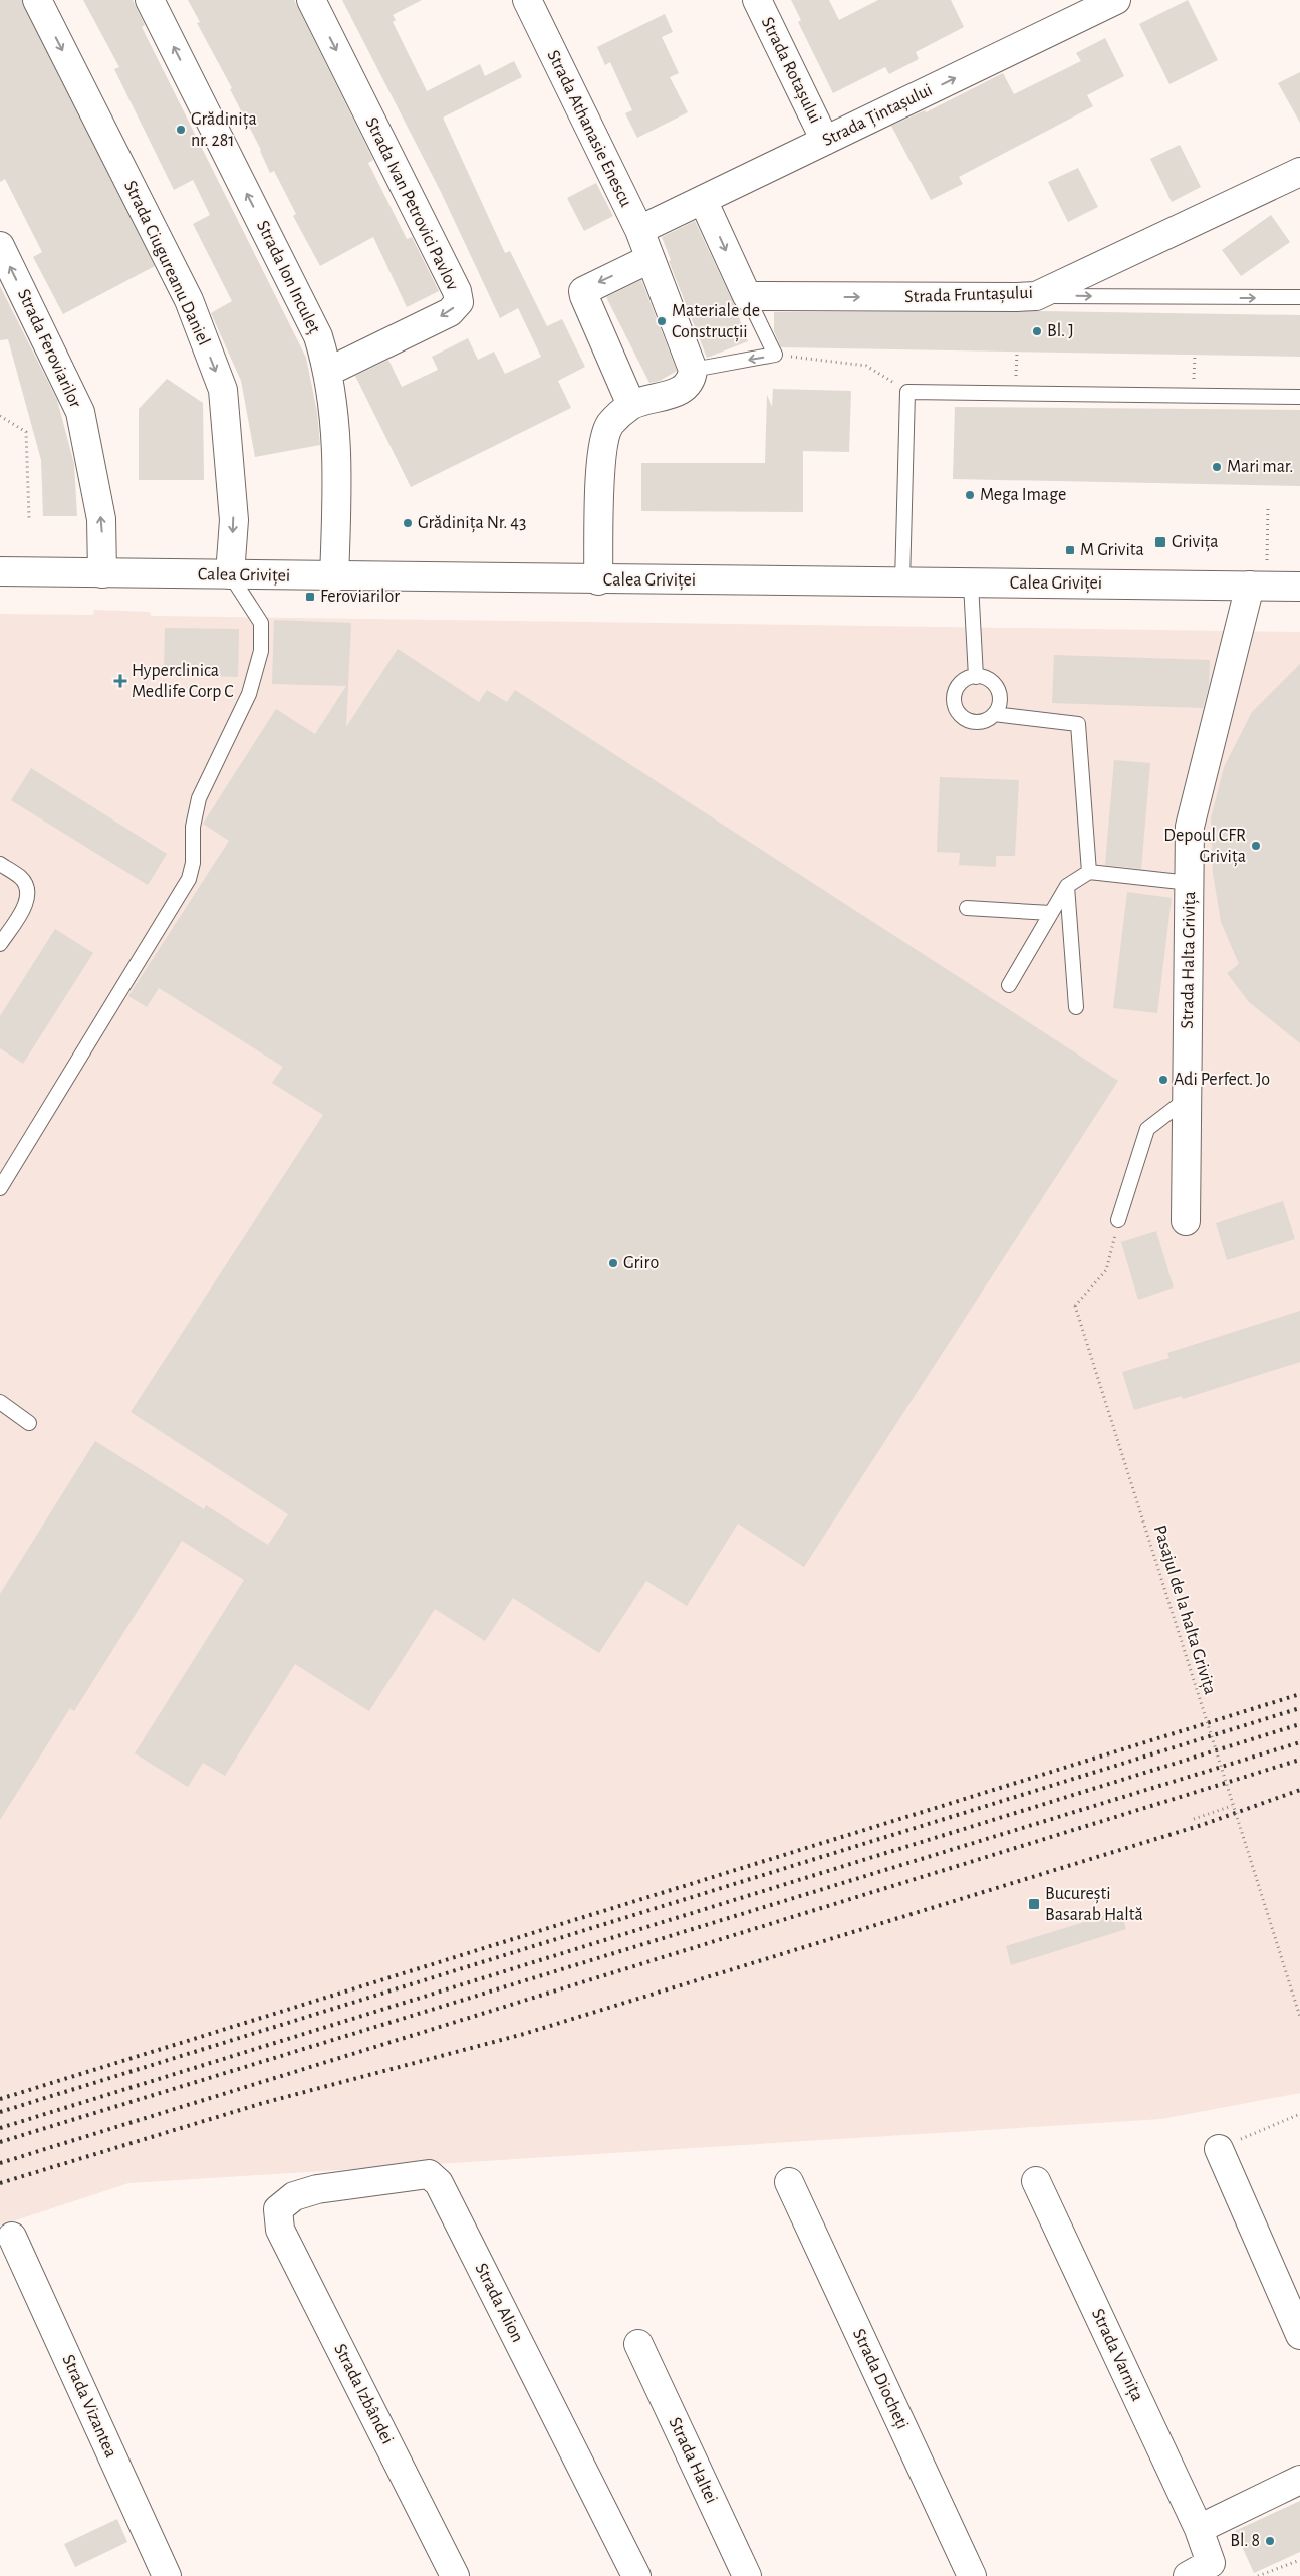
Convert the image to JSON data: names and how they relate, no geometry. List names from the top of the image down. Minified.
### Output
{"streets":{"street":["Strada Rotașului","Strada Țintașului","Strada Athanasie Enescu","Strada Ivan Petrovici Pavlov","Strada Ciugureanu Daniel","Strada Ion Inculeț","Strada Fruntașului","Strada Feroviarilor","Calea Griviței","Strada Halta Grivița","Strada Alion","Strada Varnița","Strada Diocheți","Strada Izbândei","Strada Vizantea","Strada Haltei"],"path":["Pasajul de la halta Grivița"]},"crossings":[["Strada Rotașului","Strada Țintașului"],["Strada Țintașului","Strada Athanasie Enescu"],["Strada Ivan Petrovici Pavlov","Strada Ion Inculeț"],["Strada Ciugureanu Daniel","Calea Griviței"],["Strada Ion Inculeț","Calea Griviței"],["Strada Feroviarilor","Calea Griviței"],["Calea Griviței","Strada Halta Grivița"],["Strada Alion","Strada Izbândei"]],"one_way":["Strada Țintașului","Strada Ciugureanu Daniel","Strada Ion Inculeț","Strada Fruntașului","Strada Feroviarilor"],"places":{"other":["Grădinița nr. 281","Materiale de Construcții","Bl. J","Mari mar.","Mega Image","Grădinița Nr. 43","Depoul CFR Grivița","Adi Perfect. Jo","Griro","Bl. 8"],"transit":["Grivița","M Grivita","Feroviarilor","București Basarab Haltă"],"health":["Hyperclinica Medlife Corp C"]}}
